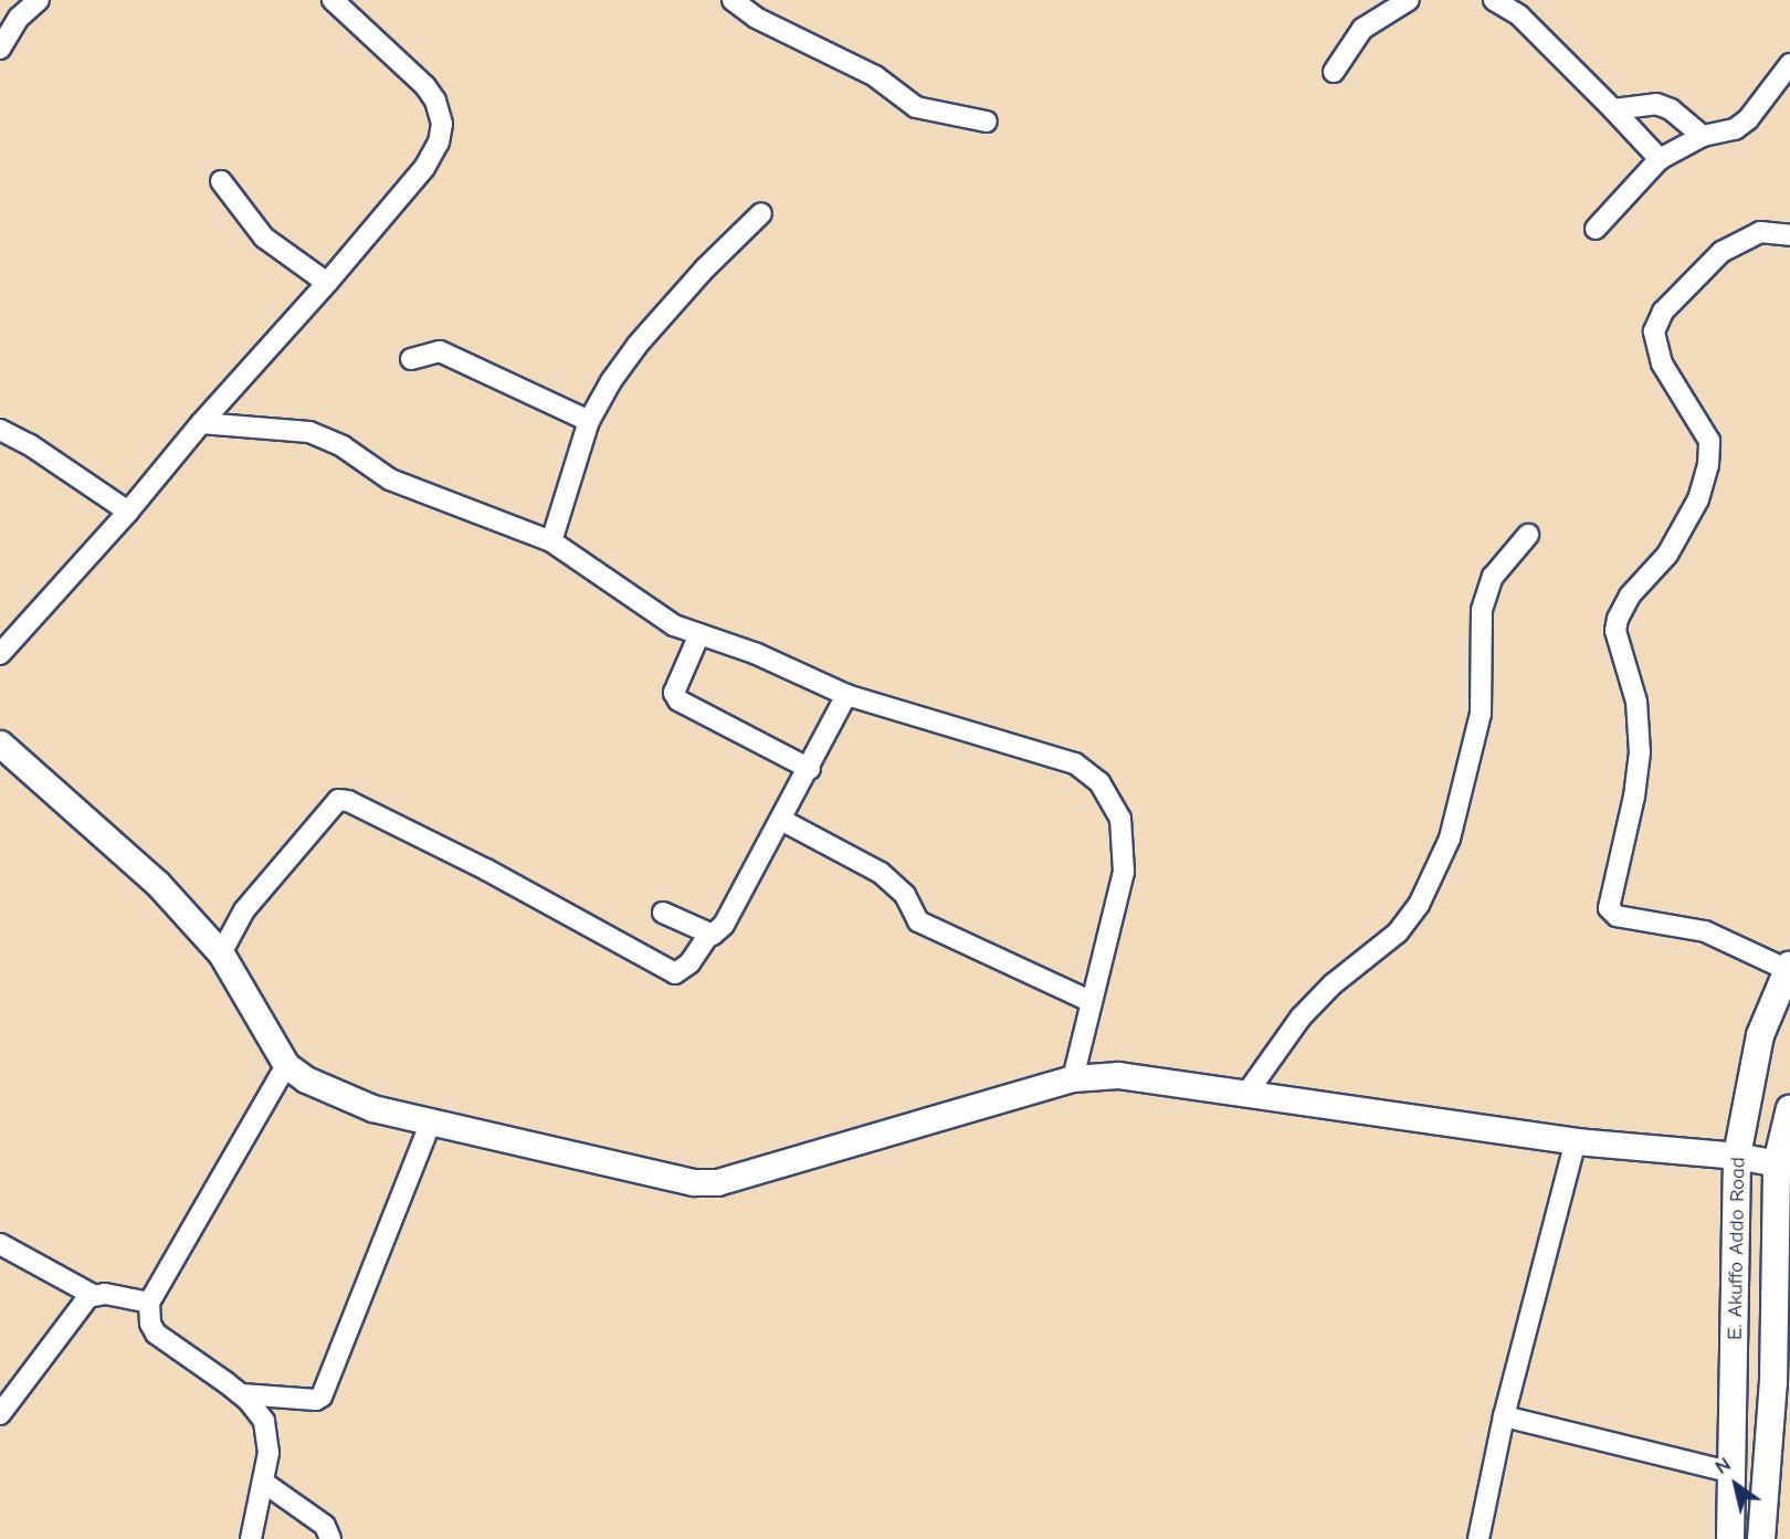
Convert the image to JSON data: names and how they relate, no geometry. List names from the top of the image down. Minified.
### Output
{"streets":{"main road":["E. Akuffo Addo Road"]},"north":"top left"}
